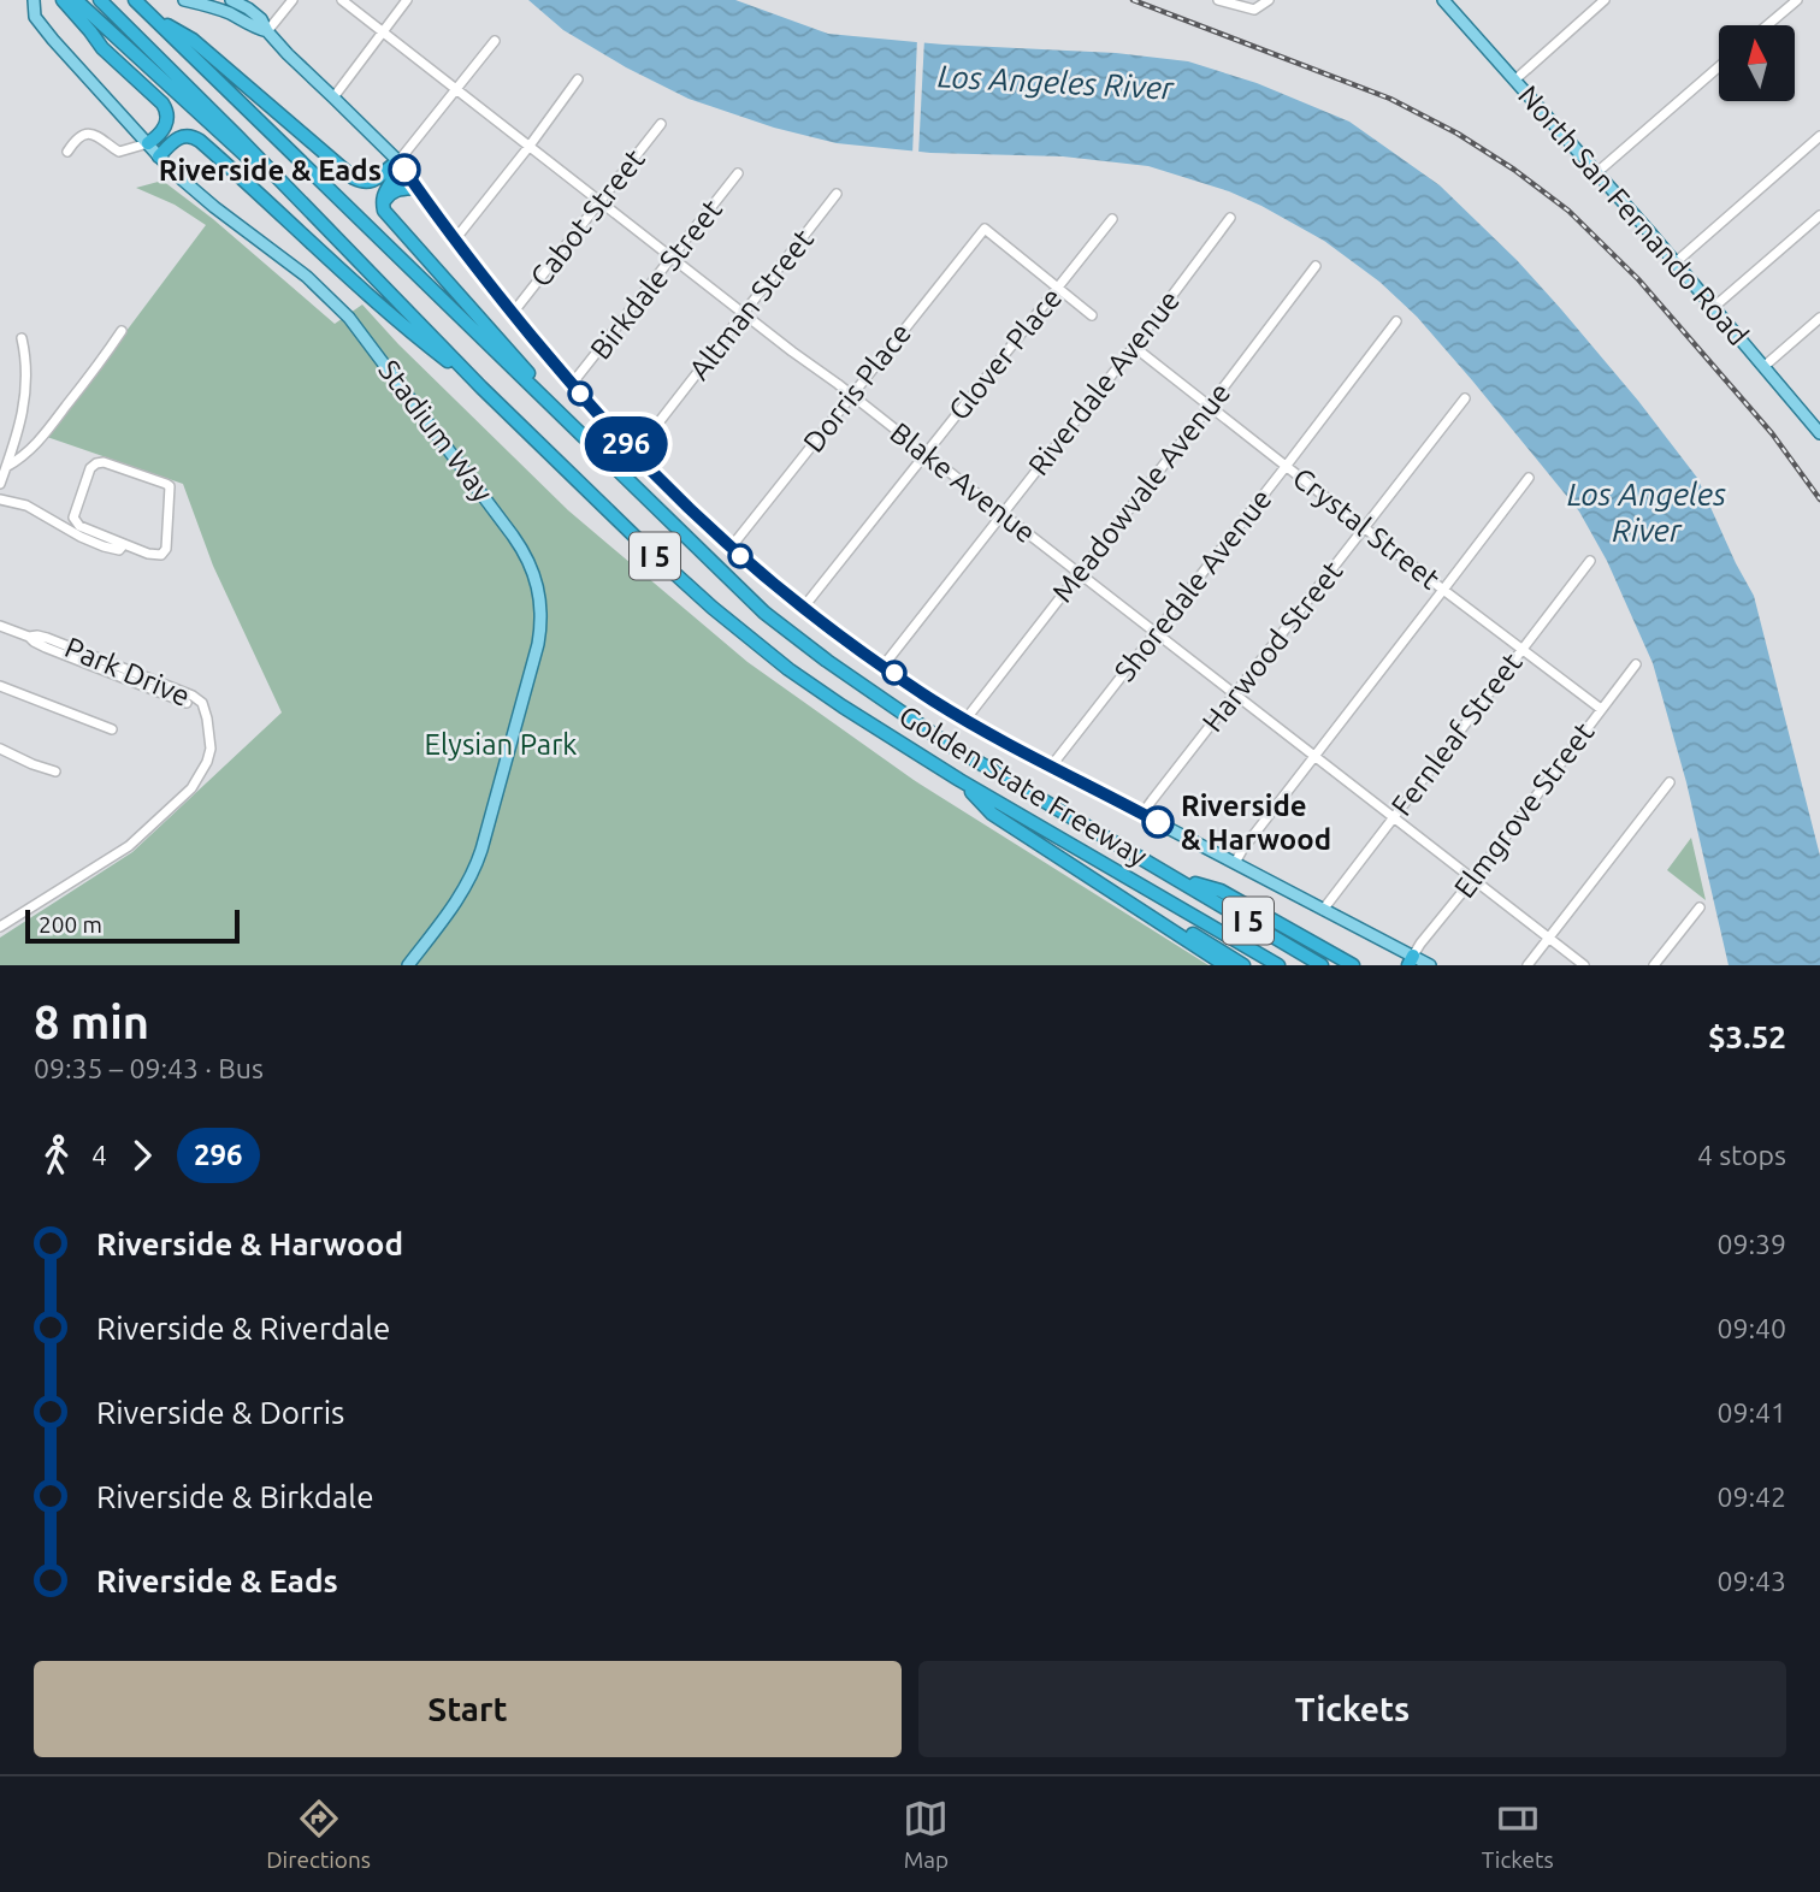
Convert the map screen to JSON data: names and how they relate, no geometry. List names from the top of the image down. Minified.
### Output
{"streets":{"highway":["I 5","Golden State Freeway"],"main road":["North San Fernando Road","Stadium Way"],"street":["Cabot Street","Birkdale Street","Altman Street","Glover Place","Riverdale Avenue","Dorris Place","Blake Avenue","Meadowvale Avenue","Crystal Street","Shoredale Avenue","Harwood Street","Park Drive","Fernleaf Street","Elmgrove Street"]},"crossings":[["Cabot Street","Blake Avenue"],["Birkdale Street","Blake Avenue"],["Altman Street","Blake Avenue"],["Glover Place","Dorris Place"],["Glover Place","Blake Avenue"],["Riverdale Avenue","Blake Avenue"],["Riverdale Avenue","Crystal Street"],["Dorris Place","Blake Avenue"],["Blake Avenue","Meadowvale Avenue"],["Blake Avenue","Shoredale Avenue"],["Blake Avenue","Harwood Street"],["Blake Avenue","Fernleaf Street"],["Blake Avenue","Elmgrove Street"],["Meadowvale Avenue","Crystal Street"],["Crystal Street","Shoredale Avenue"],["Crystal Street","Harwood Street"],["Crystal Street","Fernleaf Street"],["Crystal Street","Elmgrove Street"]],"water":["Los Angeles River"],"parks":["Elysian Park"],"places":["Riverside & Eads","Riverside & Harwood"],"lines":["bus line 296"],"scale_bar":"200 m","north":"top","page":{"on_map":"296","scale":"200 m","heading":["8 min","09:35 – 09:43 · Bus","$3.52"],"legs":["4","296","4 stops"],"list":[{"name":"Riverside & Harwood","value":"09:39"},{"name":"Riverside & Riverdale","value":"09:40"},{"name":"Riverside & Dorris","value":"09:41"},{"name":"Riverside & Birkdale","value":"09:42"},{"name":"Riverside & Eads","value":"09:43"}],"buttons":["Start","Tickets"],"tabs":["Directions","Map","Tickets"]}}
